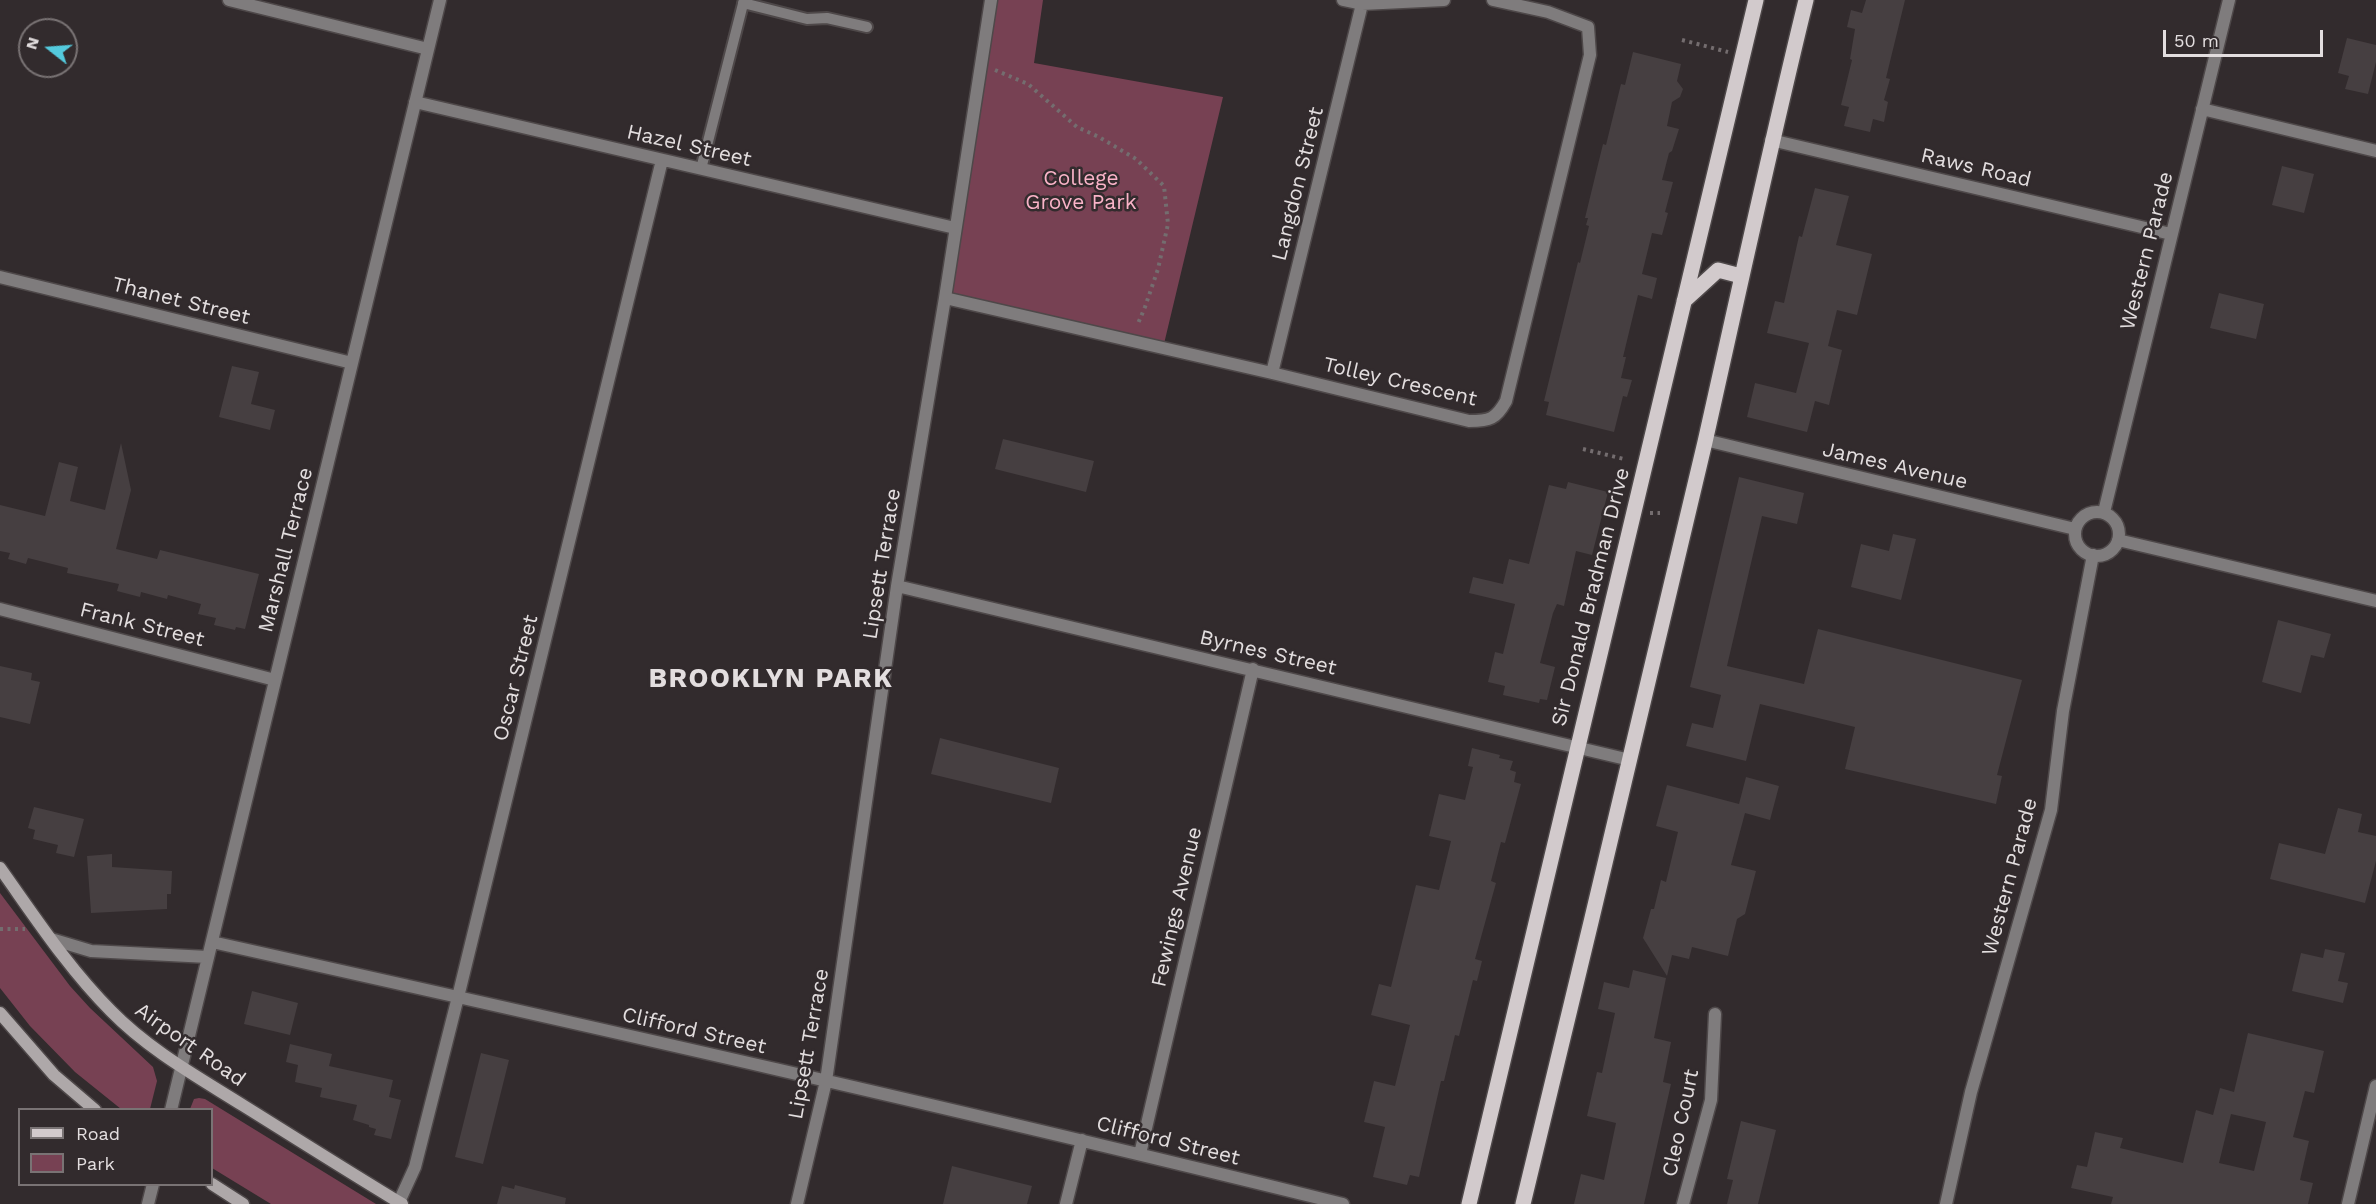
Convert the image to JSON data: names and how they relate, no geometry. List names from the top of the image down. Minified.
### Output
{"streets":{"main road":["Sir Donald Bradman Drive","Airport Road"],"street":["Hazel Street","Raws Road","Langdon Street","Western Parade","Thanet Street","Tolley Crescent","James Avenue","Marshall Terrace","Lipsett Terrace","Frank Street","Byrnes Street","Oscar Street","Fewings Avenue","Clifford Street","Cleo Court"]},"crossings":[["Hazel Street","Marshall Terrace"],["Hazel Street","Lipsett Terrace"],["Hazel Street","Oscar Street"],["Raws Road","Western Parade"],["Langdon Street","Tolley Crescent"],["Western Parade","James Avenue"],["Thanet Street","Marshall Terrace"],["Tolley Crescent","Lipsett Terrace"],["Marshall Terrace","Frank Street"],["Marshall Terrace","Clifford Street"],["Marshall Terrace","Airport Road"],["Lipsett Terrace","Byrnes Street"],["Lipsett Terrace","Clifford Street"],["Sir Donald Bradman Drive","Byrnes Street"],["Byrnes Street","Fewings Avenue"],["Oscar Street","Clifford Street"],["Oscar Street","Airport Road"],["Fewings Avenue","Clifford Street"]],"districts":["BROOKLYN PARK"],"parks":["College Grove Park"],"legend":["Road","Park"],"scale_bar":"50 m","north":"left"}
